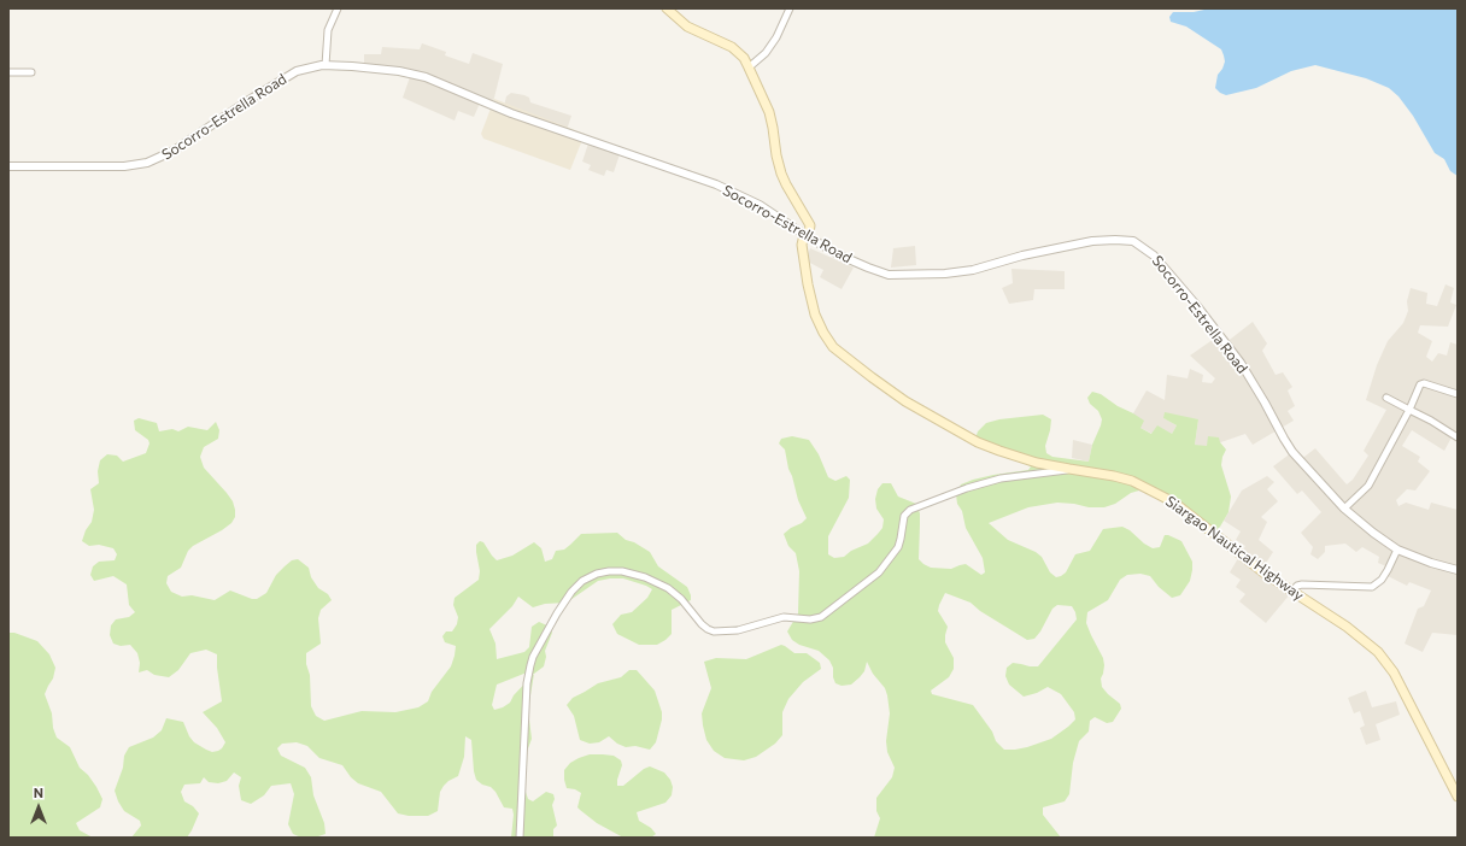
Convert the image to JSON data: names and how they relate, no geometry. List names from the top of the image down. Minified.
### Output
{"streets":{"main road":["Siargao Nautical Highway"],"street":["Socorro-Estrella Road"]},"crossings":[["Socorro-Estrella Road","Siargao Nautical Highway"]],"north":"top"}
